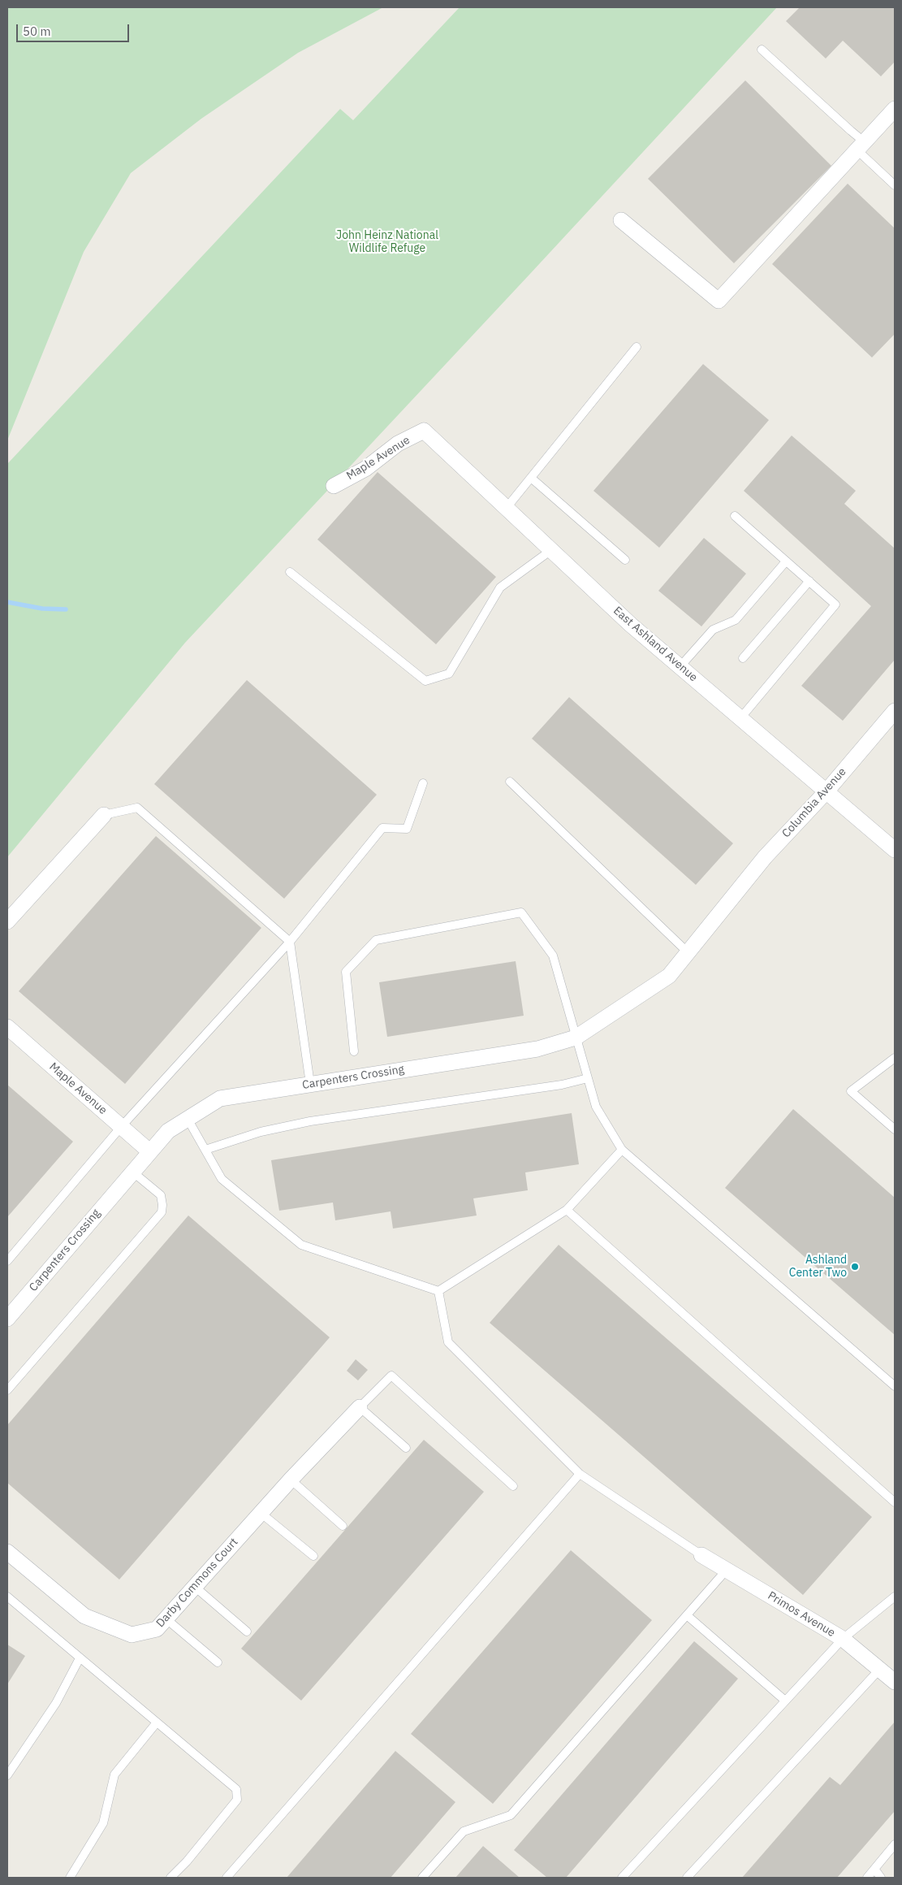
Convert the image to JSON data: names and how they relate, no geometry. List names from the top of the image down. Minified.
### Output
{"streets":{"street":["Maple Avenue","East Ashland Avenue","Columbia Avenue","Carpenters Crossing","Darby Commons Court","Primos Avenue"]},"crossings":[["Maple Avenue","East Ashland Avenue"],["Maple Avenue","Carpenters Crossing"],["East Ashland Avenue","Columbia Avenue"],["Columbia Avenue","Carpenters Crossing"]],"parks":["John Heinz National Wildlife Refuge"],"places":["Ashland Center Two"],"scale_bar":"50 m"}
